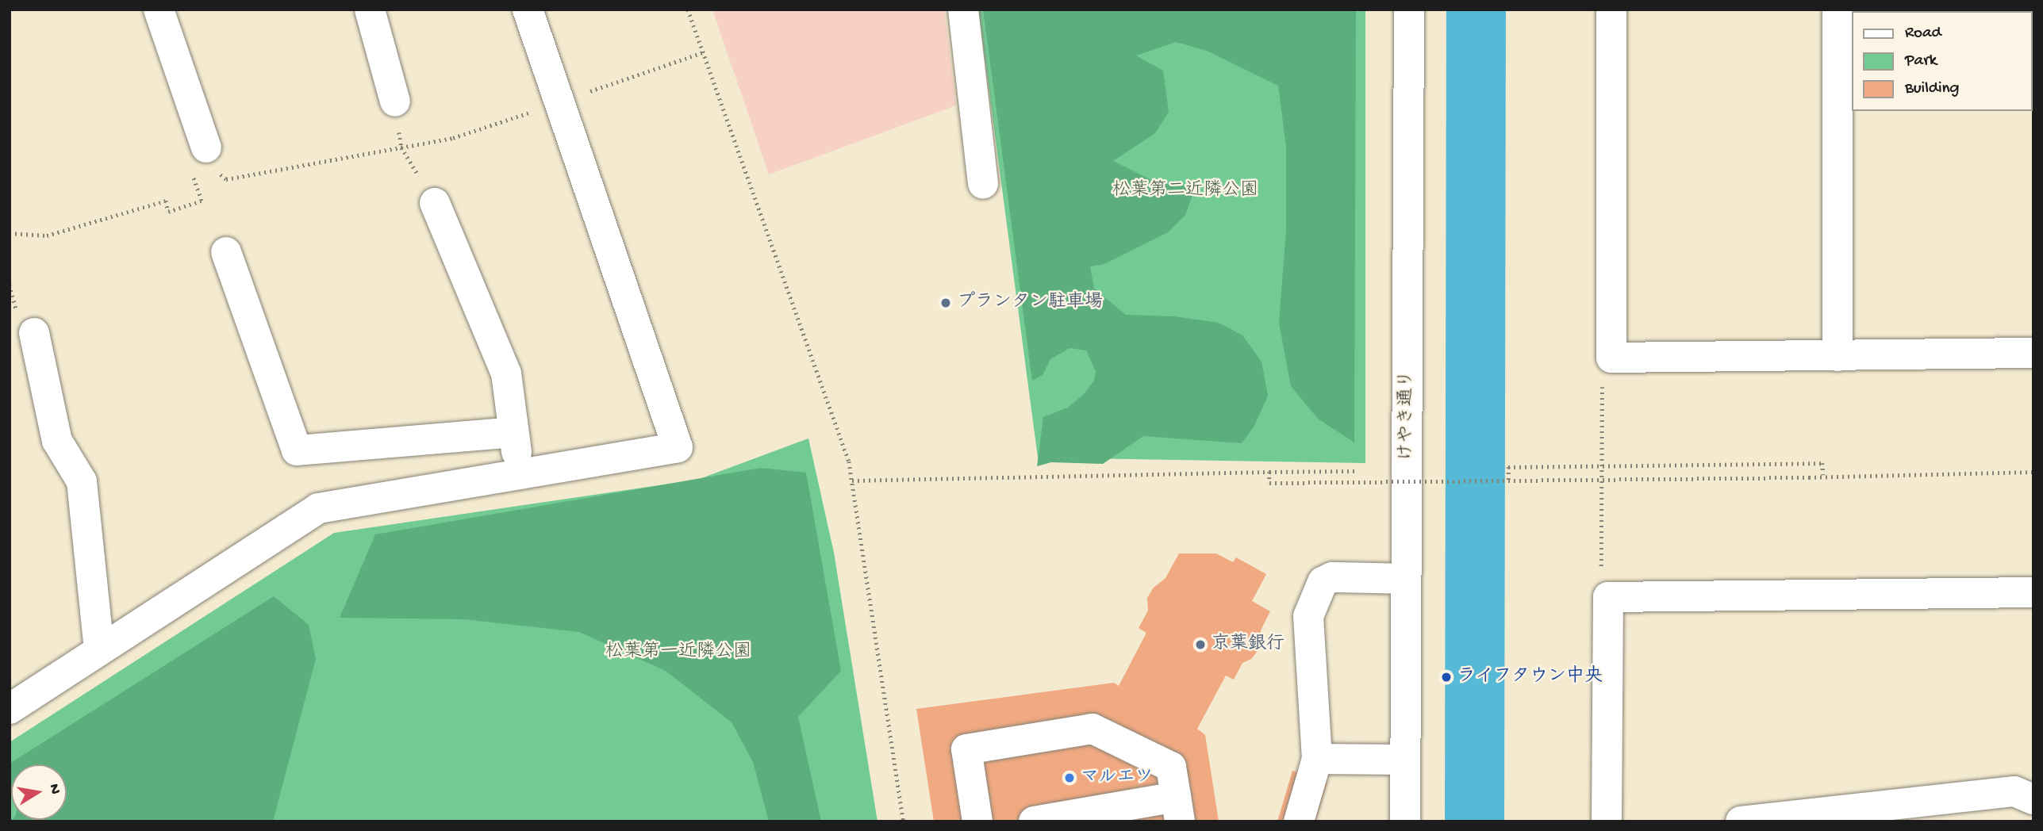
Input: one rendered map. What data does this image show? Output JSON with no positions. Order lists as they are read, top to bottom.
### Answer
{
  "streets": {
    "street": ["けやき通り"]
  },
  "parks": ["松葉第二近隣公園", "松葉第一近隣公園"],
  "places": [
    "プランタン駐車場",
    "京葉銀行",
    "ライフタウン中央",
    "マルエツ"
  ],
  "legend": ["Road", "Park", "Building"],
  "north": "right"
}
